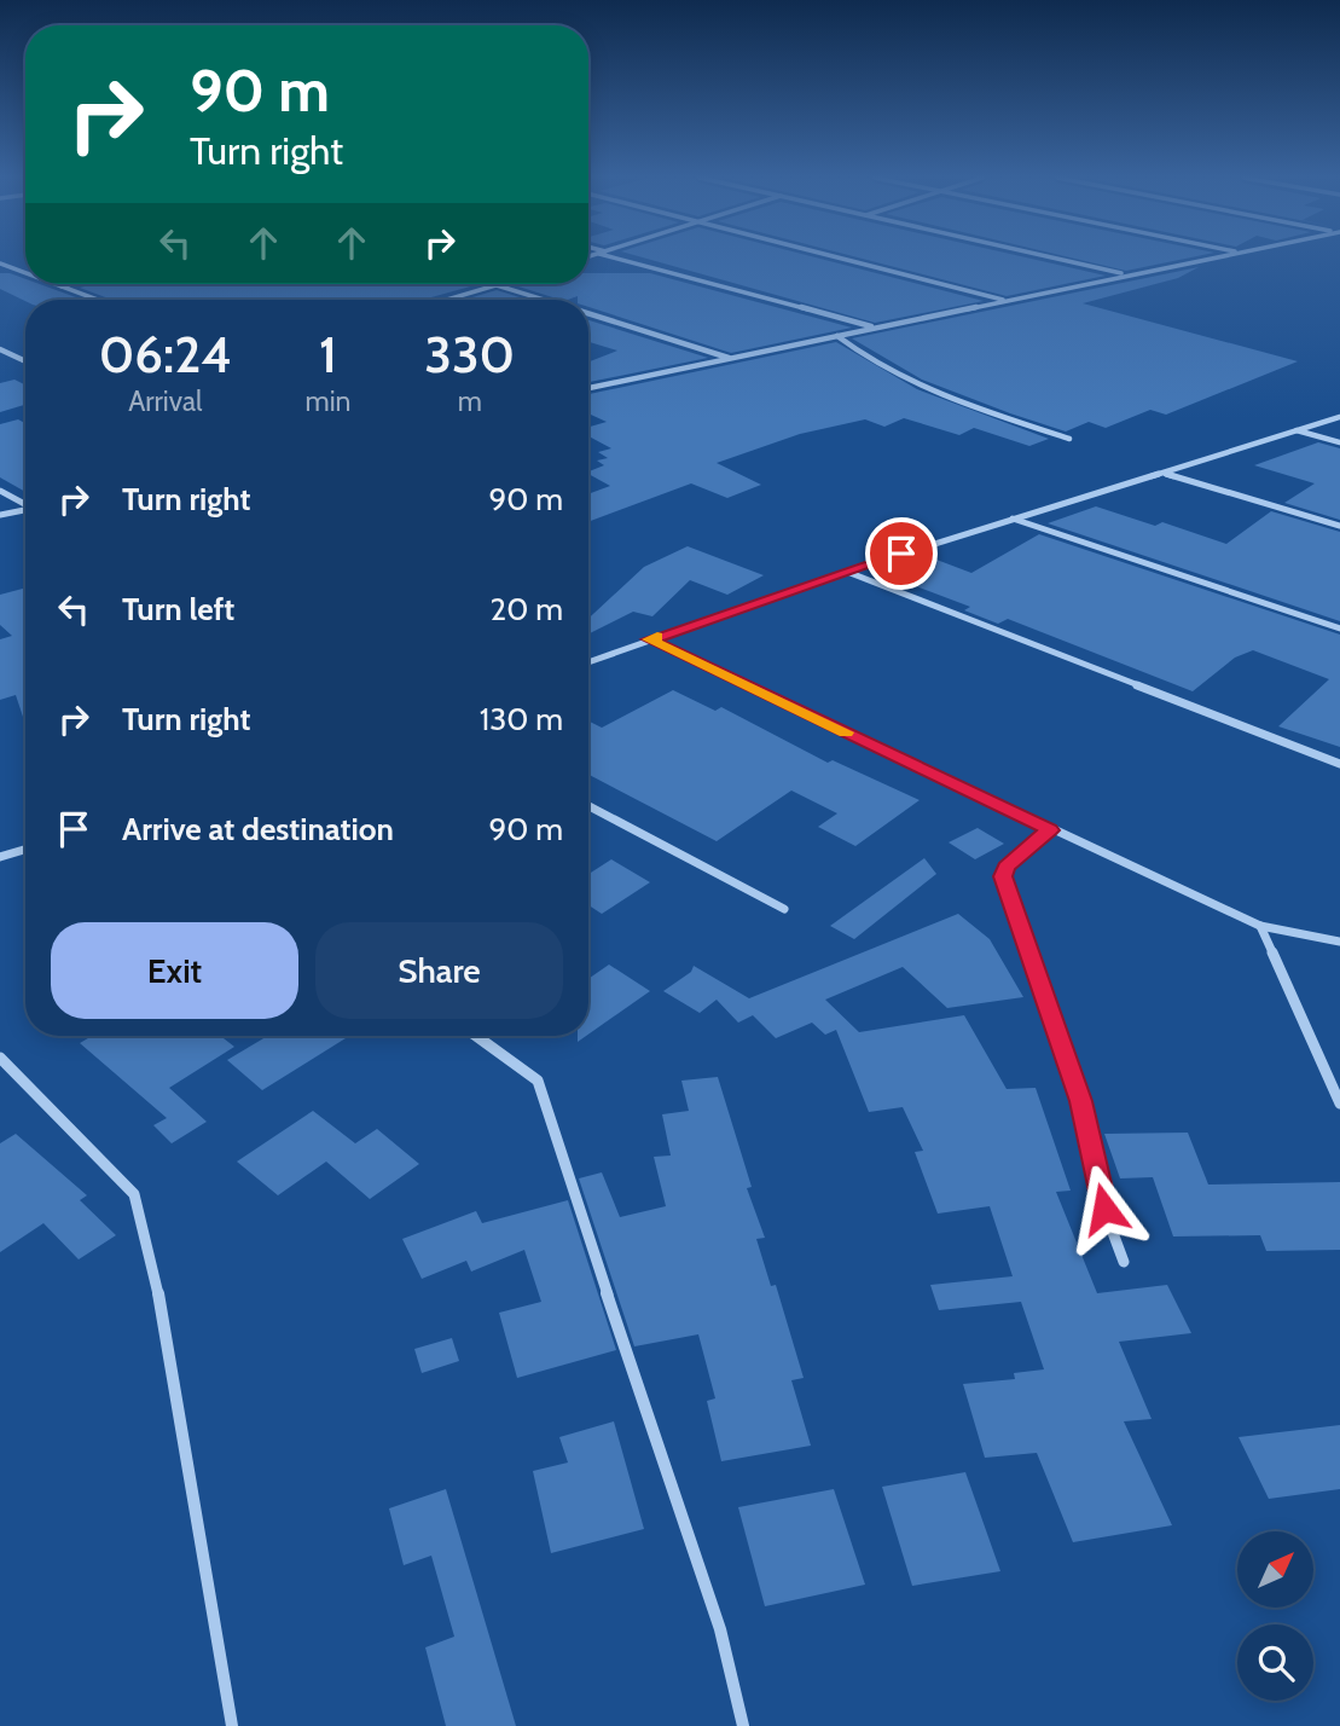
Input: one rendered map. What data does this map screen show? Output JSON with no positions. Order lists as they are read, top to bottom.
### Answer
{
  "north": "top right",
  "page": {
    "turn": ["90 m", "Turn right"],
    "eta": [
      "06:24",
      "Arrival",
      "1",
      "min",
      "330",
      "m"
    ],
    "list": [
      {
        "name": "Turn right",
        "value": "90 m"
      },
      {
        "name": "Turn left",
        "value": "20 m"
      },
      {
        "name": "Turn right",
        "value": "130 m"
      },
      {
        "name": "Arrive at destination",
        "value": "90 m"
      }
    ],
    "buttons": ["Exit", "Share"]
  }
}
